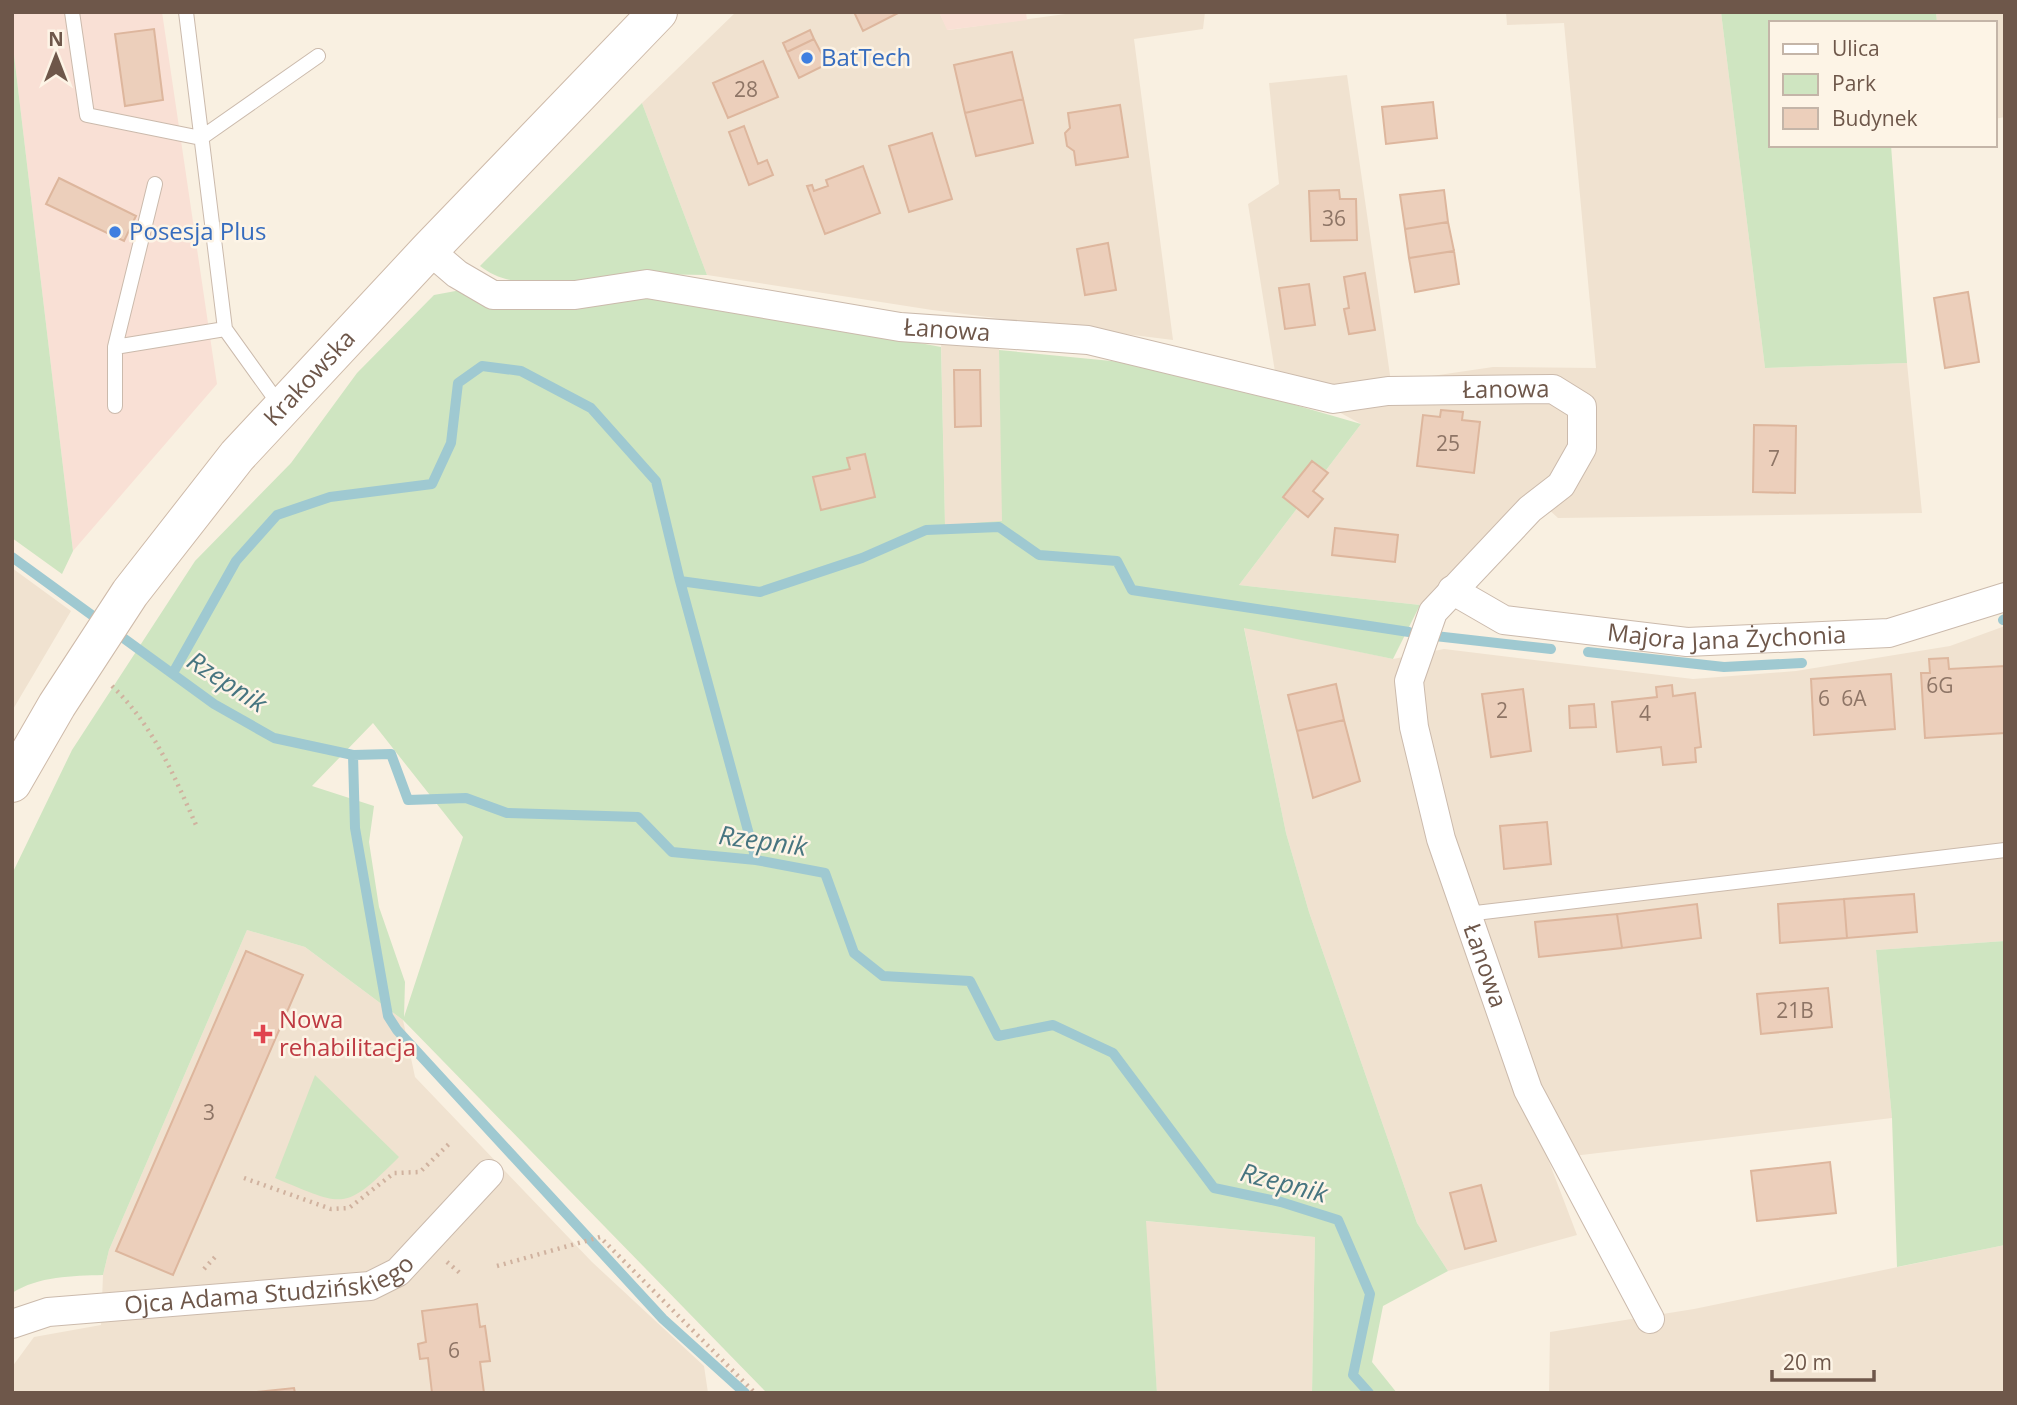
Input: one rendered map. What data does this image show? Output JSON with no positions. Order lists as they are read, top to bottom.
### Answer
{
  "streets": {
    "main road": ["Krakowska"],
    "street": ["Łanowa", "Majora Jana Żychonia", "Ojca Adama Studzińskiego"]
  },
  "crossings": [
    ["Łanowa", "Krakowska"],
    ["Łanowa", "Majora Jana Żychonia"]
  ],
  "water": ["Rzepnik"],
  "places": {
    "other": ["BatTech", "Posesja Plus"],
    "health": ["Nowa rehabilitacja"]
  },
  "house_numbers": [
    "28",
    "36",
    "25",
    "7",
    "6G",
    "6",
    "6A",
    "2",
    "4",
    "21B",
    "3",
    "6"
  ],
  "legend": ["Ulica", "Park", "Budynek"],
  "scale_bar": "20 m",
  "north": "top"
}
